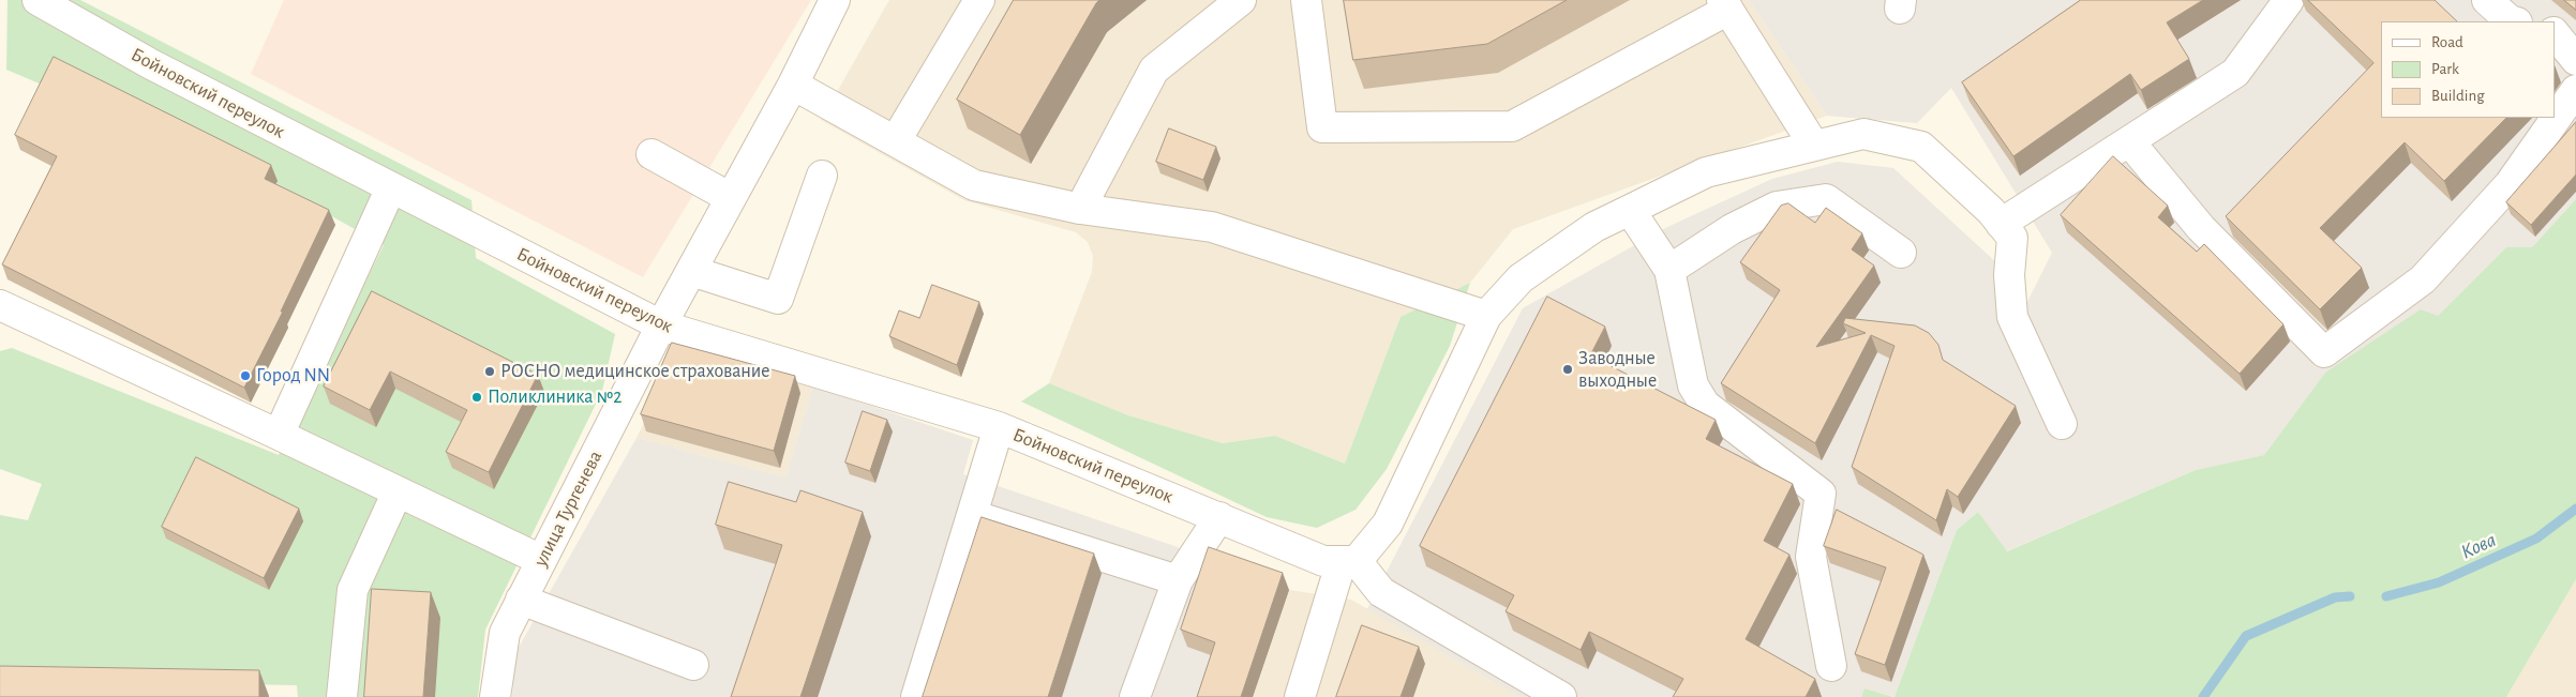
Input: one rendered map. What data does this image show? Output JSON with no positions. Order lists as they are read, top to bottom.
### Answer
{
  "streets": {
    "street": ["Бойновский переулок", "улица Тургенева"]
  },
  "crossings": [
    ["Бойновский переулок", "улица Тургенева"]
  ],
  "water": ["Кова"],
  "places": [
    "Заводные выходные",
    "РОСНО медицинское страхование",
    "Город NN",
    "Поликлиника №2"
  ],
  "legend": ["Road", "Park", "Building"]
}
